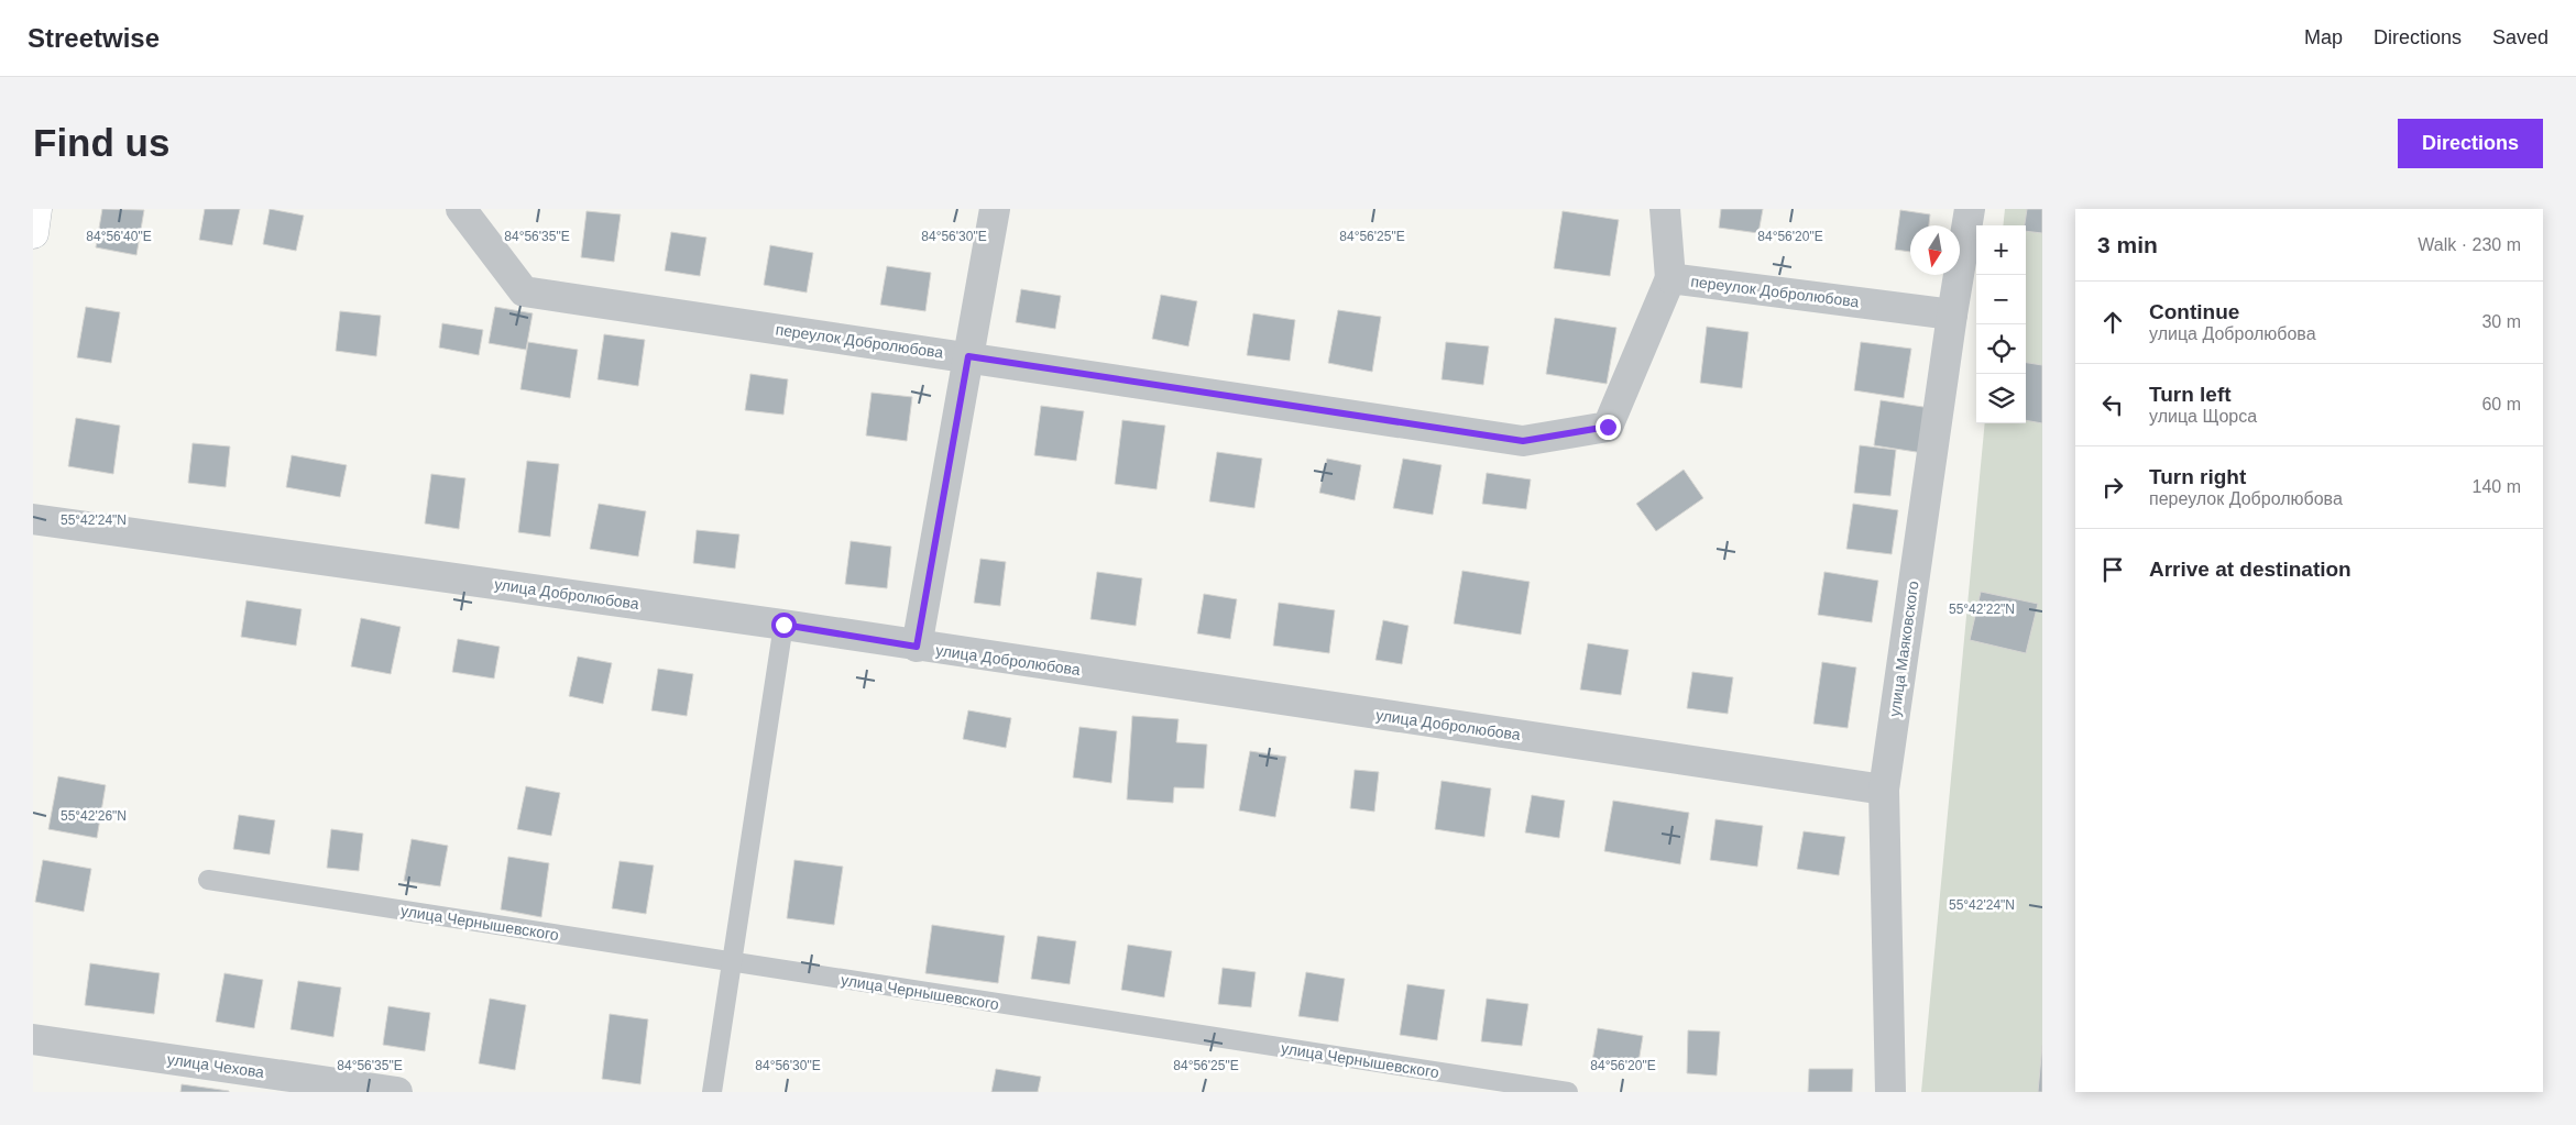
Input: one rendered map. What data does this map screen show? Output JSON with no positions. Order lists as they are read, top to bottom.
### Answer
{
  "streets": {
    "street": [
      "переулок Добролюбова",
      "улица Добролюбова",
      "улица Маяковского",
      "улица Чехова"
    ],
    "lane": ["улица Чернышевского"]
  },
  "crossings": [
    ["переулок Добролюбова", "улица Маяковского"],
    ["улица Добролюбова", "улица Маяковского"]
  ],
  "north": "bottom",
  "page": {
    "header": "Streetwise",
    "nav": ["Map", "Directions", "Saved"],
    "buttons": "Directions",
    "title": "Find us",
    "heading": ["3 min", "Walk · 230 m"],
    "map_buttons": ["+", "−"],
    "list": [
      ["Continue", "улица Добролюбова", "30 m"],
      ["Turn left", "улица Щорса", "60 m"],
      ["Turn right", "переулок Добролюбова", "140 m"],
      "Arrive at destination"
    ]
  },
  "coordinates": [
    "84°56'40\"E",
    "84°56'35\"E",
    "84°56'30\"E",
    "84°56'25\"E",
    "84°56'20\"E",
    "55°42'24\"N",
    "55°42'22\"N",
    "55°42'26\"N"
  ]
}
